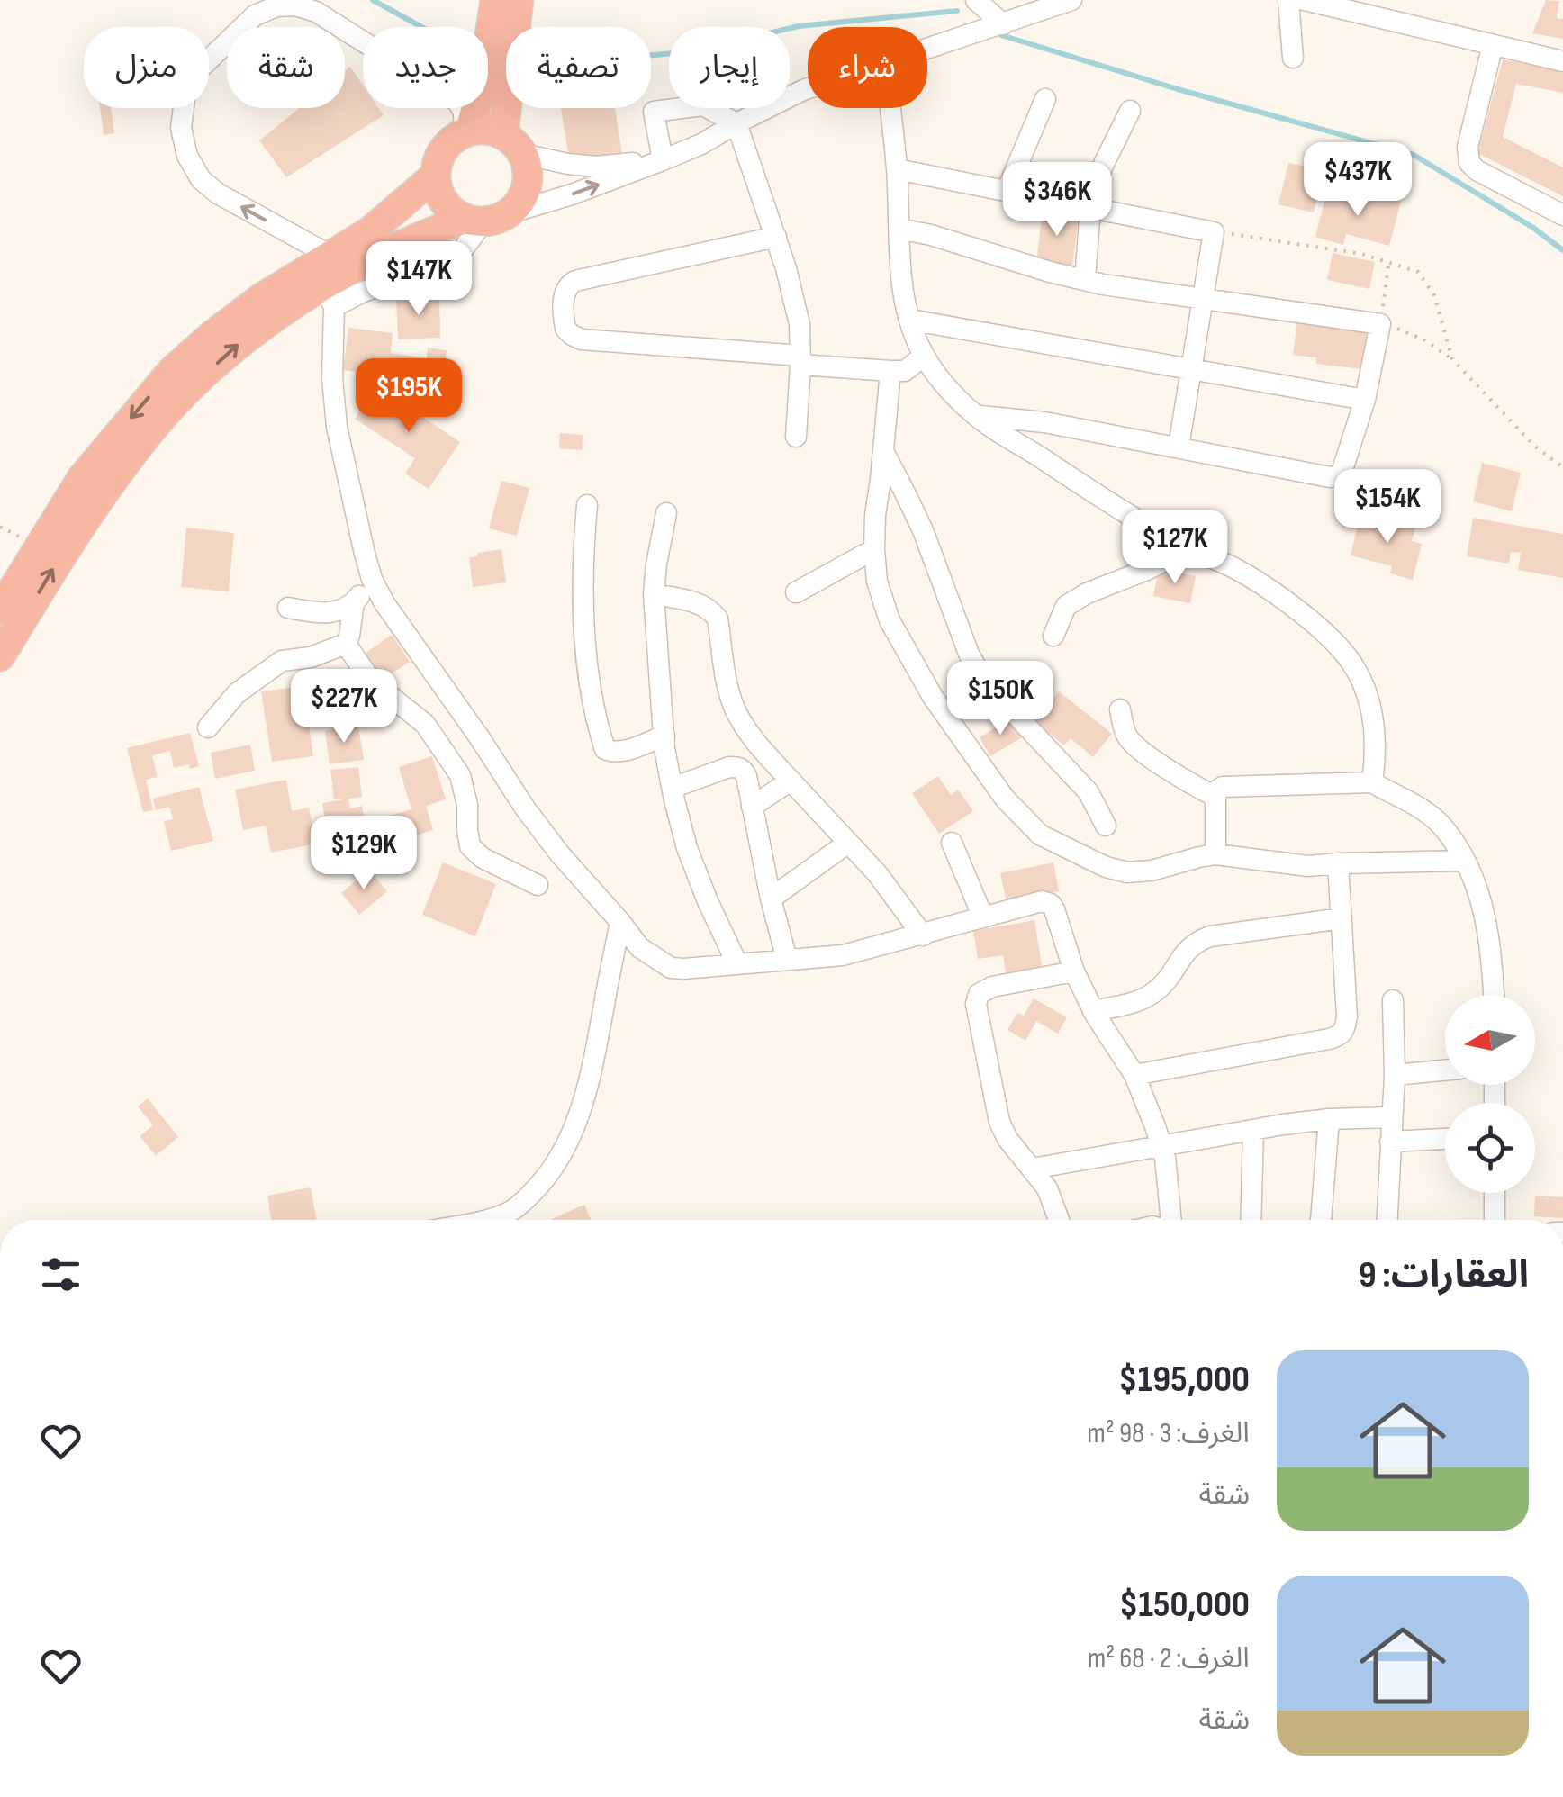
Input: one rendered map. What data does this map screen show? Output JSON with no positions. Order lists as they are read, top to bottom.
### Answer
{
  "north": "left",
  "page": {
    "chip": [
      "شراء",
      "إيجار",
      "تصفية",
      "جديد",
      "شقة",
      "منزل"
    ],
    "price": [
      "$437K",
      "$346K",
      "$147K",
      "$195K",
      "$154K",
      "$127K",
      "$150K",
      "$227K",
      "$129K"
    ],
    "heading": "العقارات: 9",
    "list": [
      {
        "name": "$195,000",
        "note": "الغرف: 3 · 98 m² · شقة"
      },
      {
        "name": "$150,000",
        "note": "الغرف: 2 · 68 m² · شقة"
      }
    ]
  }
}
